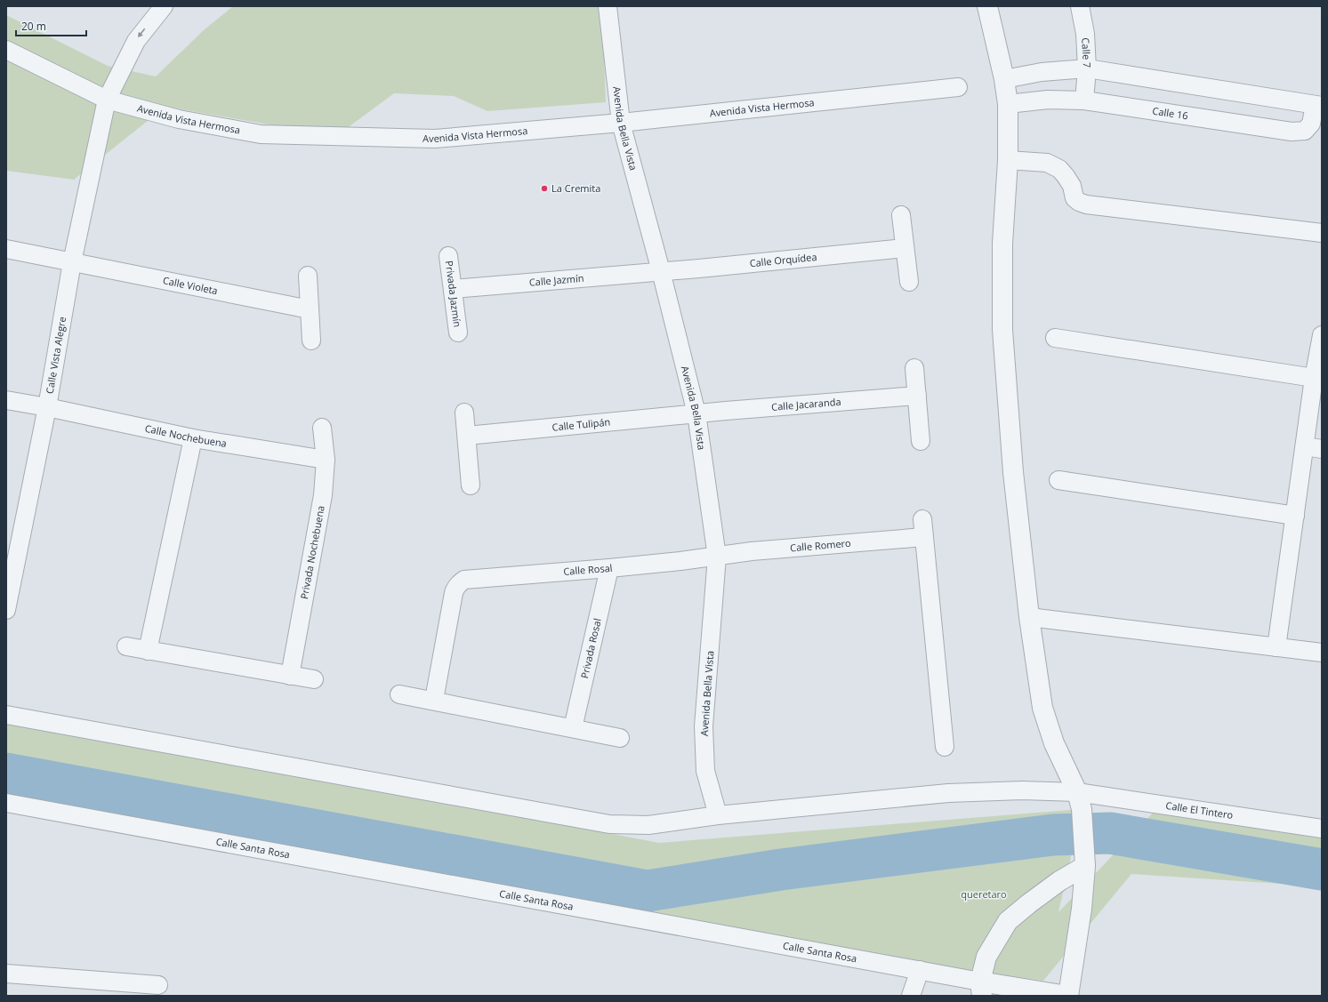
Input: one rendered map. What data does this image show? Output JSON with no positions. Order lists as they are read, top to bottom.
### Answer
{
  "streets": {
    "street": [
      "Calle 7",
      "Avenida Vista Hermosa",
      "Calle 16",
      "Avenida Bella Vista",
      "Calle Orquídea",
      "Calle Jazmín",
      "Calle Violeta",
      "Privada Jazmín",
      "Calle Vista Alegre",
      "Calle Jacaranda",
      "Calle Tulipán",
      "Calle Nochebuena",
      "Calle Romero",
      "Privada Nochebuena",
      "Calle Rosal",
      "Privada Rosal",
      "Calle El Tintero",
      "Calle Santa Rosa"
    ]
  },
  "crossings": [
    ["Calle 7", "Calle 16"],
    ["Avenida Vista Hermosa", "Avenida Bella Vista"],
    ["Avenida Vista Hermosa", "Calle Vista Alegre"],
    ["Avenida Bella Vista", "Calle Orquídea"],
    ["Avenida Bella Vista", "Calle Jazmín"],
    ["Avenida Bella Vista", "Calle Jacaranda"],
    ["Avenida Bella Vista", "Calle Tulipán"],
    ["Avenida Bella Vista", "Calle Romero"],
    ["Avenida Bella Vista", "Calle Rosal"],
    ["Avenida Bella Vista", "Calle El Tintero"],
    ["Calle Orquídea", "Calle Jazmín"],
    ["Calle Jazmín", "Privada Jazmín"],
    ["Calle Violeta", "Calle Vista Alegre"],
    ["Calle Vista Alegre", "Calle Nochebuena"],
    ["Calle Jacaranda", "Calle Tulipán"],
    ["Calle Nochebuena", "Privada Nochebuena"],
    ["Calle Romero", "Calle Rosal"],
    ["Calle Rosal", "Privada Rosal"]
  ],
  "parks": ["queretaro"],
  "places": ["La Cremita"],
  "scale_bar": "20 m"
}
